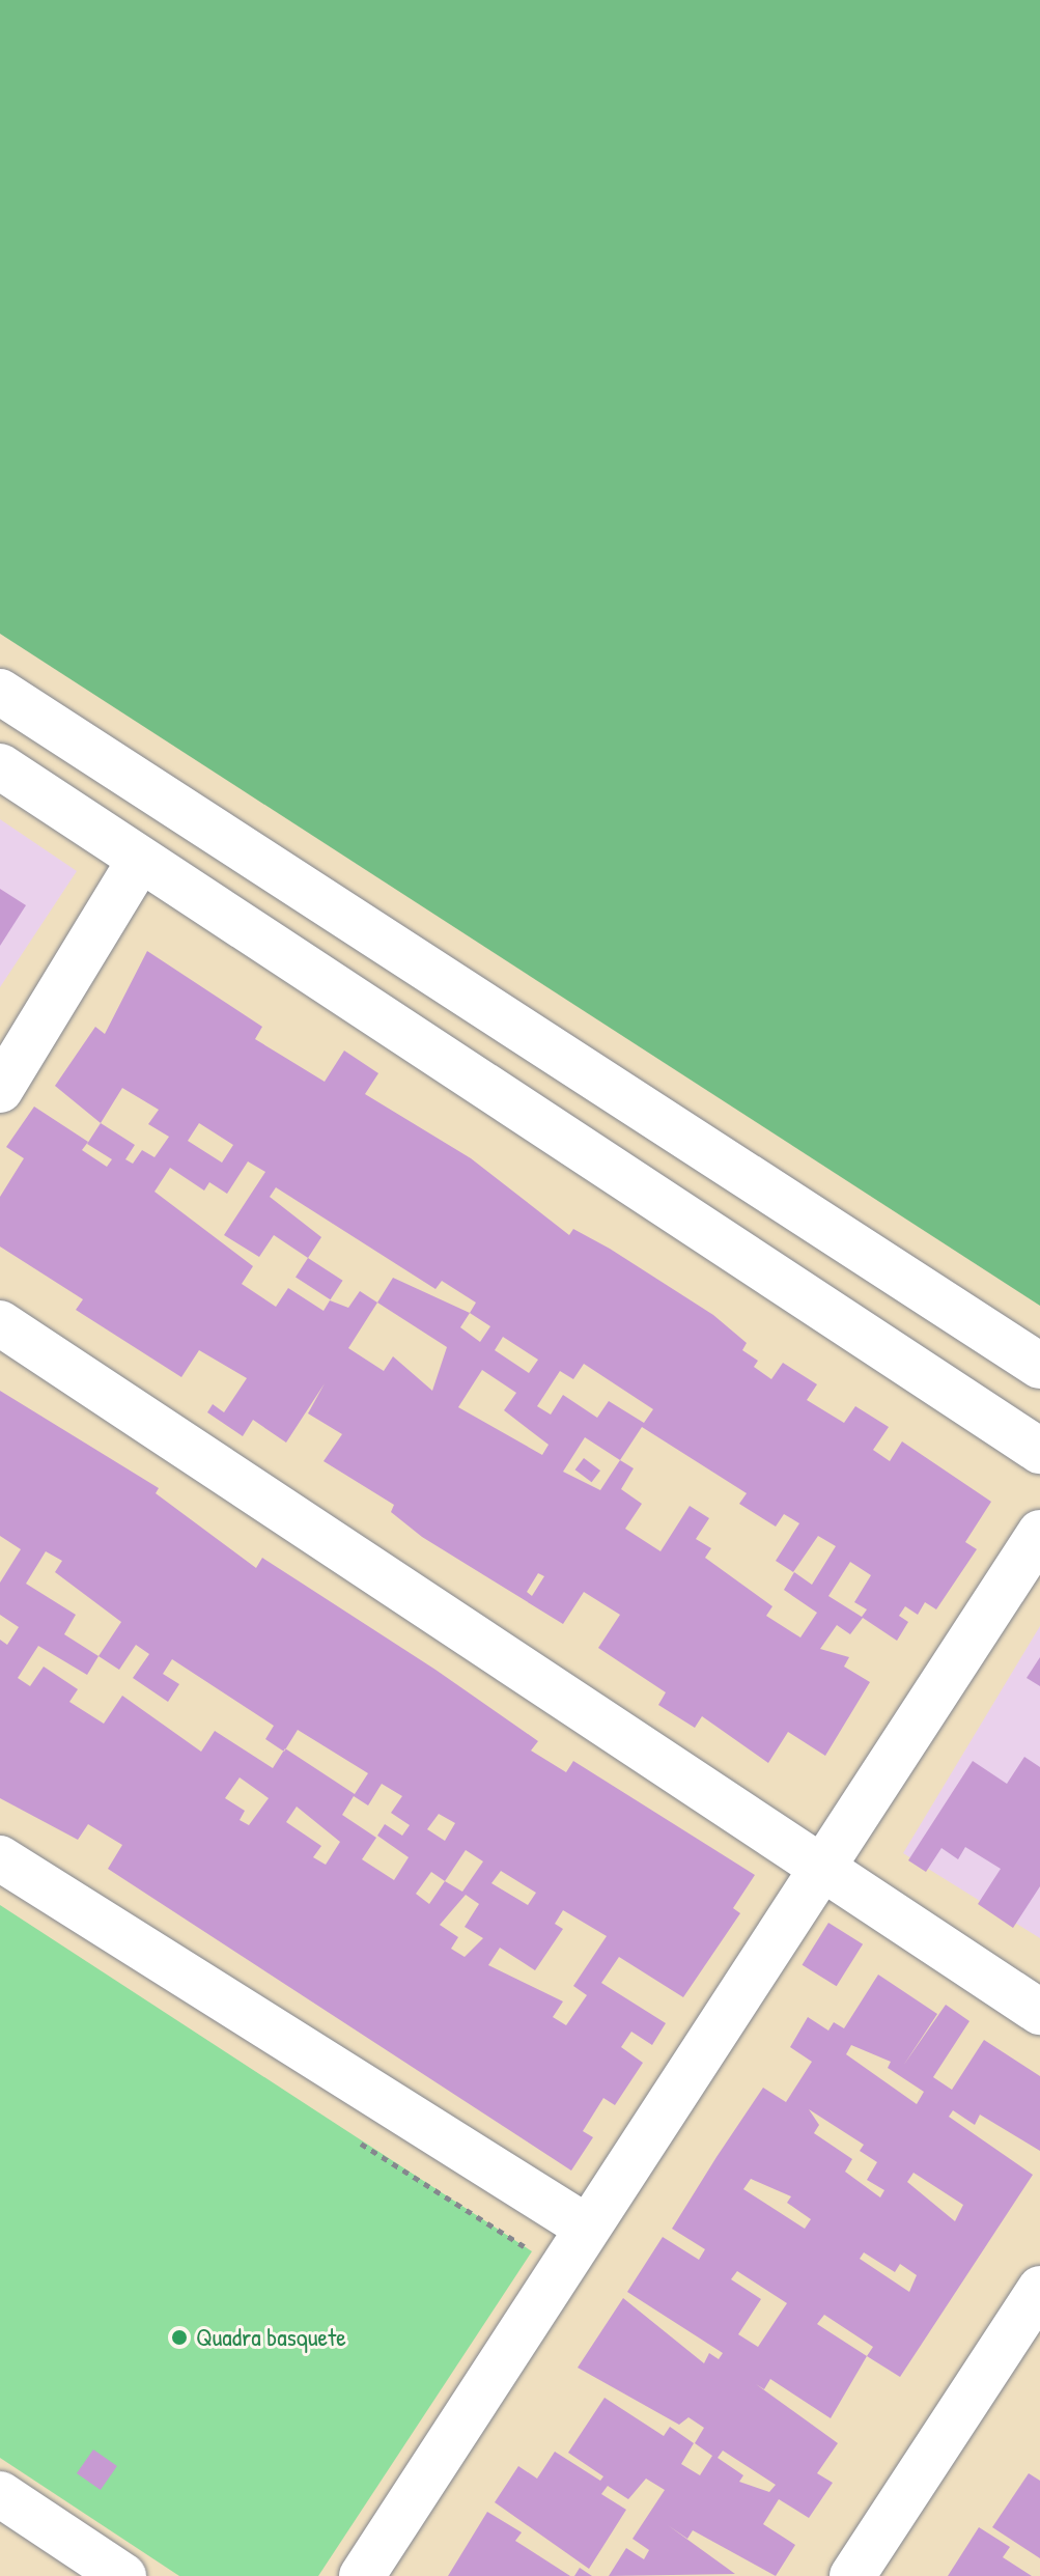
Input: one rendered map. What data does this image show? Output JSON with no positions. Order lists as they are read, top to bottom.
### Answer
{
  "places": ["Quadra basquete"]
}
